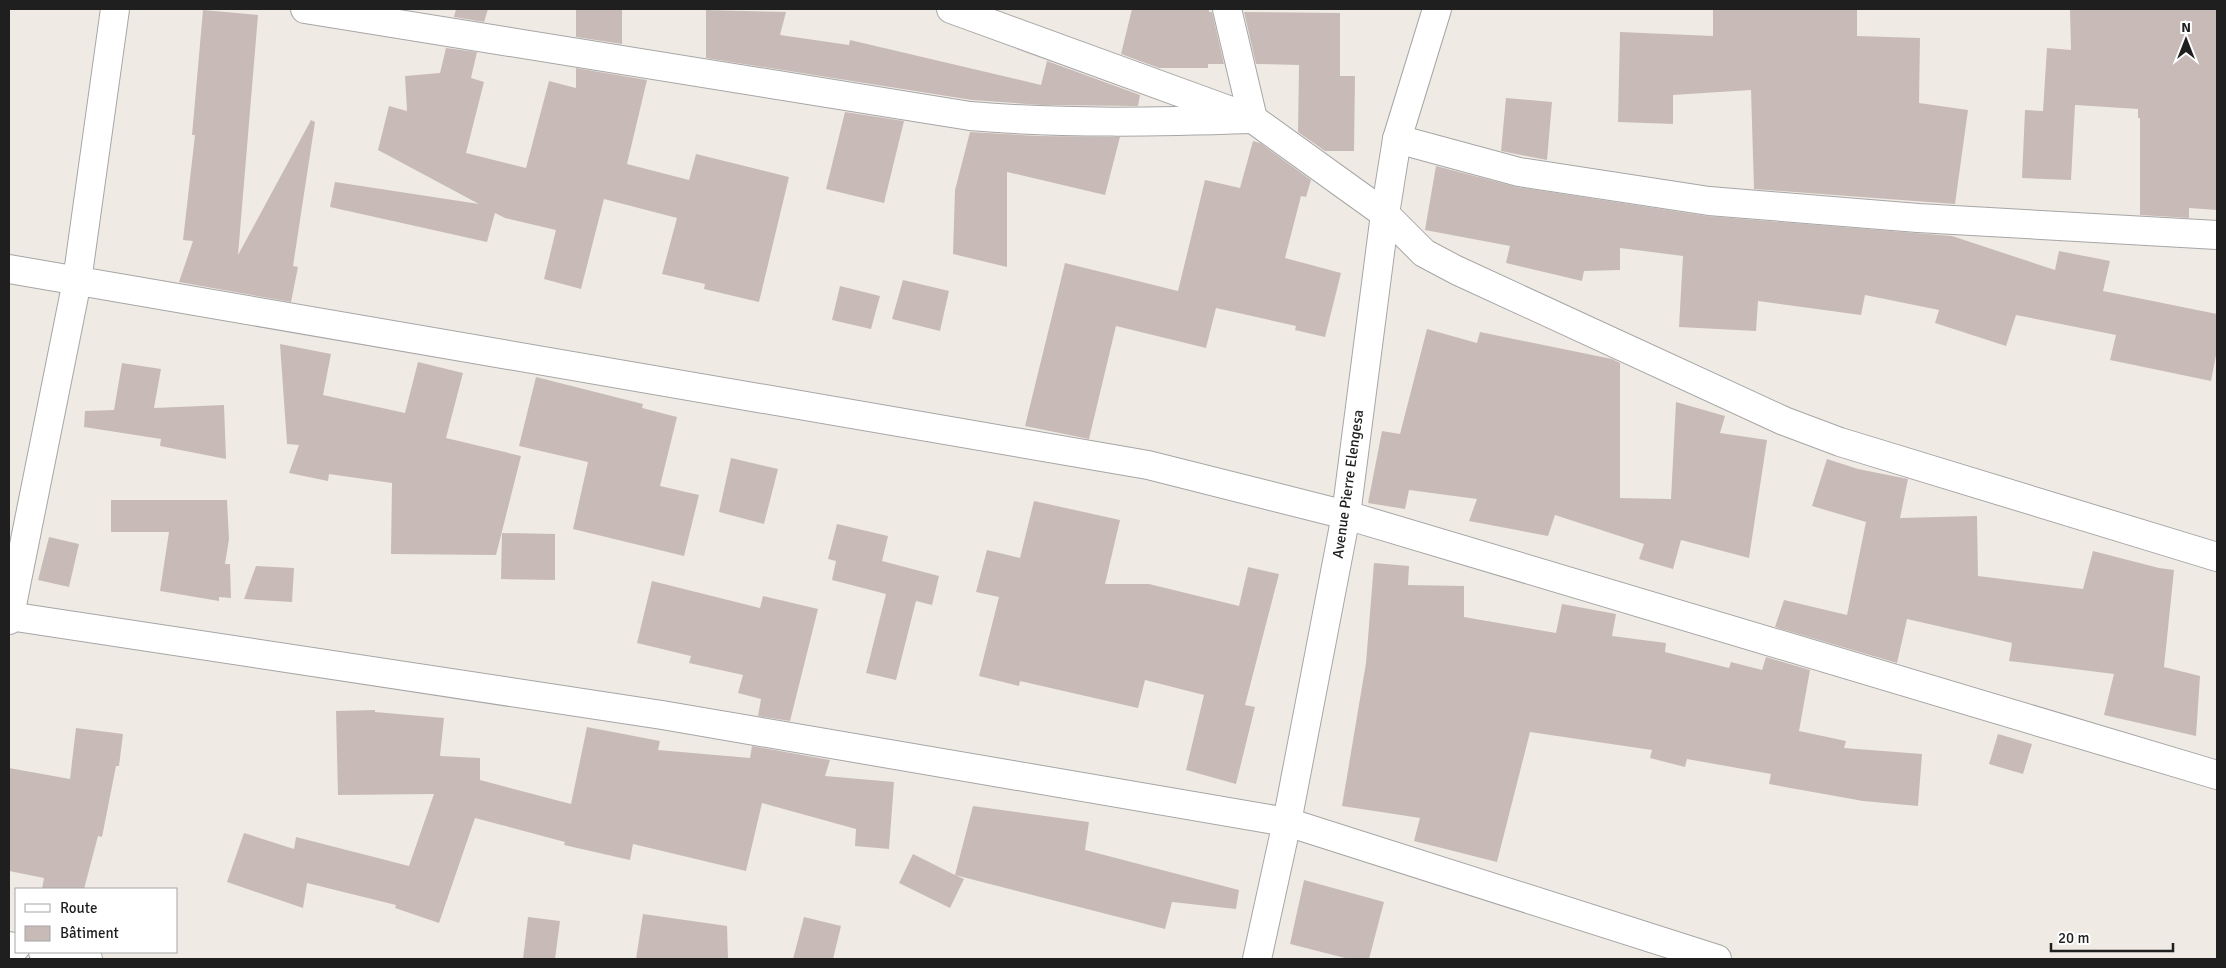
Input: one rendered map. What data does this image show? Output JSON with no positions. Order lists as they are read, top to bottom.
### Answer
{
  "streets": {
    "street": ["Avenue Pierre Elengesa"]
  },
  "legend": ["Route", "Bâtiment"],
  "scale_bar": "20 m",
  "north": "top"
}
